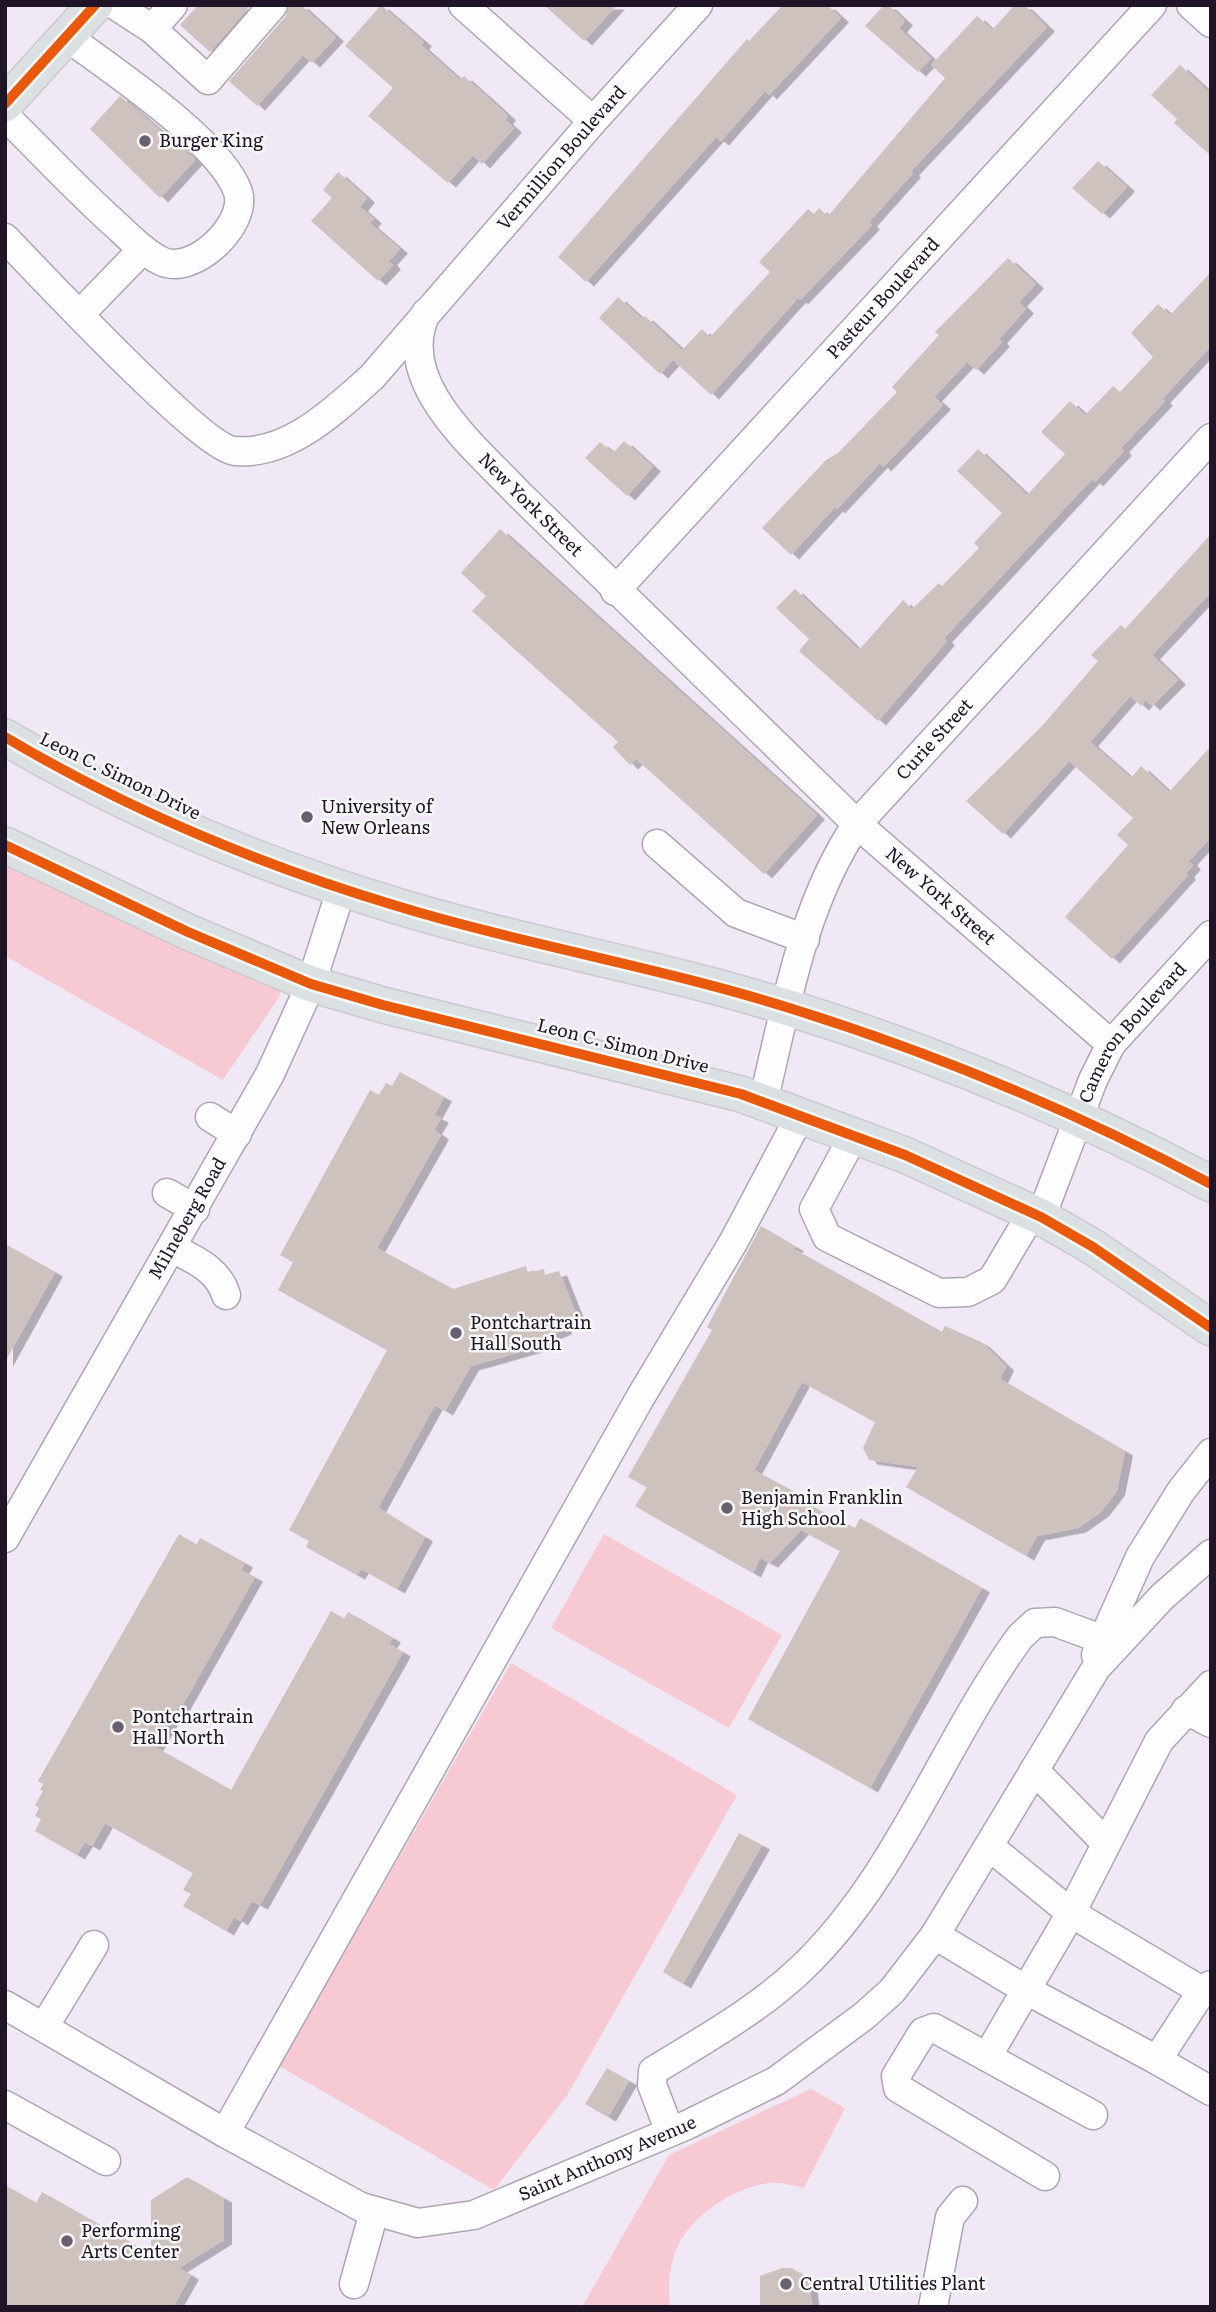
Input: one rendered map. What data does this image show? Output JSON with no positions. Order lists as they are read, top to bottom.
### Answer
{
  "streets": {
    "main road": ["Leon C. Simon Drive"],
    "street": [
      "Vermillion Boulevard",
      "Pasteur Boulevard",
      "New York Street",
      "Curie Street",
      "Cameron Boulevard",
      "Milneberg Road",
      "Saint Anthony Avenue"
    ]
  },
  "crossings": [
    ["Vermillion Boulevard", "New York Street"],
    ["Pasteur Boulevard", "New York Street"],
    ["New York Street", "Curie Street"],
    ["New York Street", "Cameron Boulevard"],
    ["Curie Street", "Leon C. Simon Drive"],
    ["Leon C. Simon Drive", "Cameron Boulevard"],
    ["Leon C. Simon Drive", "Milneberg Road"]
  ],
  "places": [
    "Burger King",
    "University of New Orleans",
    "Pontchartrain Hall South",
    "Benjamin Franklin High School",
    "Pontchartrain Hall North",
    "Performing Arts Center",
    "Central Utilities Plant"
  ]
}
